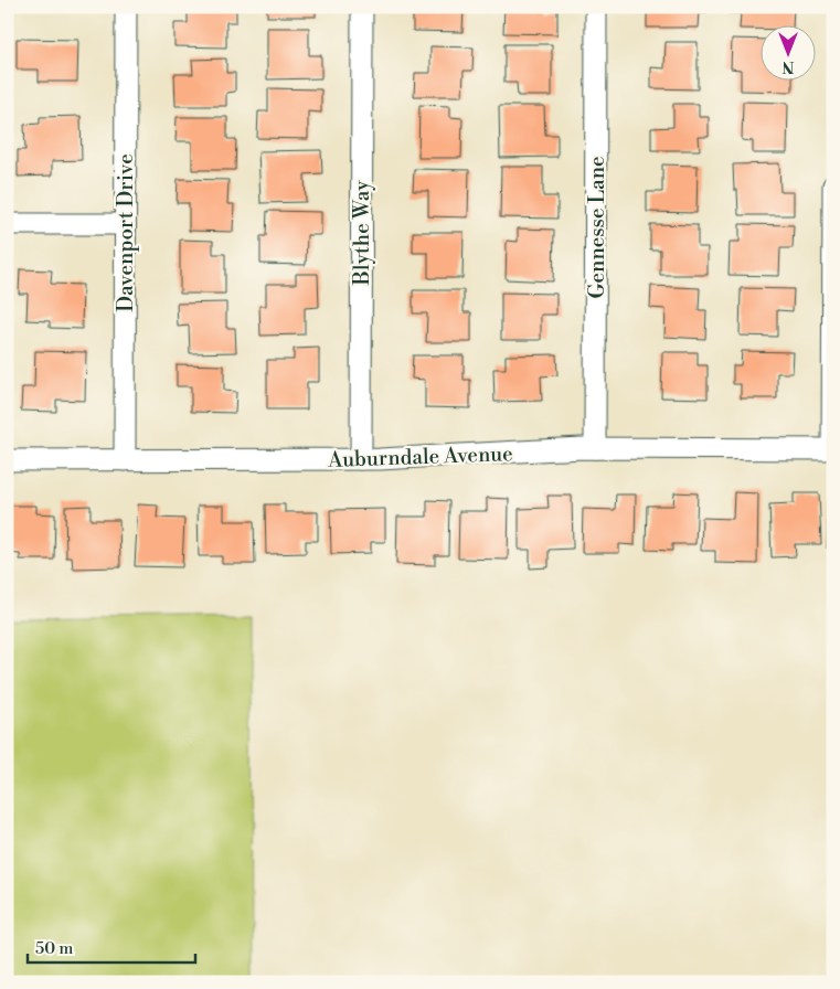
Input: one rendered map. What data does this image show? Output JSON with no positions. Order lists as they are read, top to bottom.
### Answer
{
  "streets": {
    "street": [
      "Gennesse Lane",
      "Davenport Drive",
      "Blythe Way",
      "Auburndale Avenue"
    ]
  },
  "crossings": [
    ["Gennesse Lane", "Auburndale Avenue"],
    ["Davenport Drive", "Auburndale Avenue"],
    ["Blythe Way", "Auburndale Avenue"]
  ],
  "scale_bar": "50 m",
  "north": "bottom"
}
